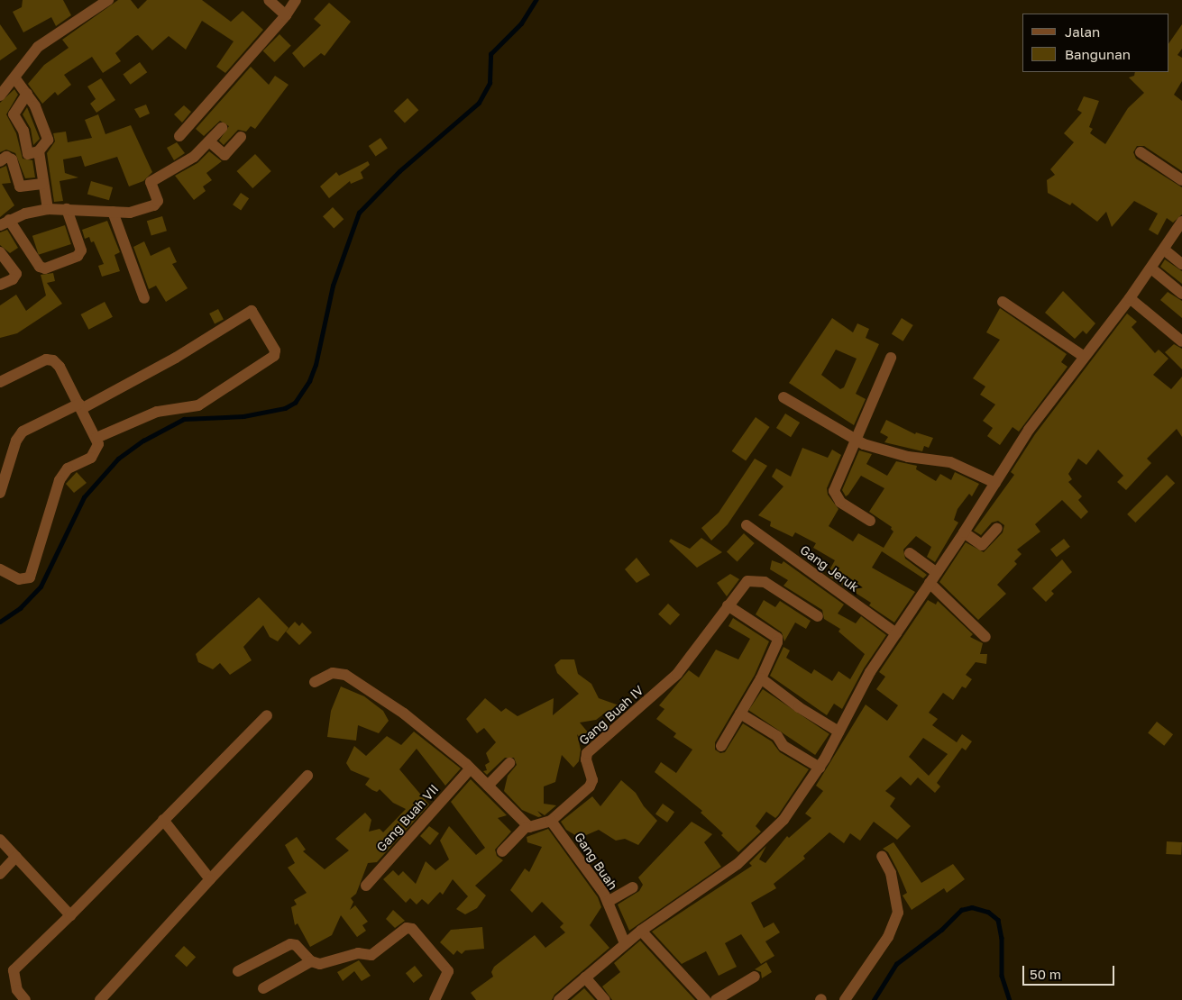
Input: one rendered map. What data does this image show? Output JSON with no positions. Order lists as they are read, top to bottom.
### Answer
{
  "streets": {
    "street": [
      "Gang Jeruk",
      "Gang Buah IV",
      "Gang Buah VII",
      "Gang Buah"
    ]
  },
  "crossings": [
    ["Gang Buah IV", "Gang Buah"]
  ],
  "legend": ["Jalan", "Bangunan"],
  "scale_bar": "50 m"
}
